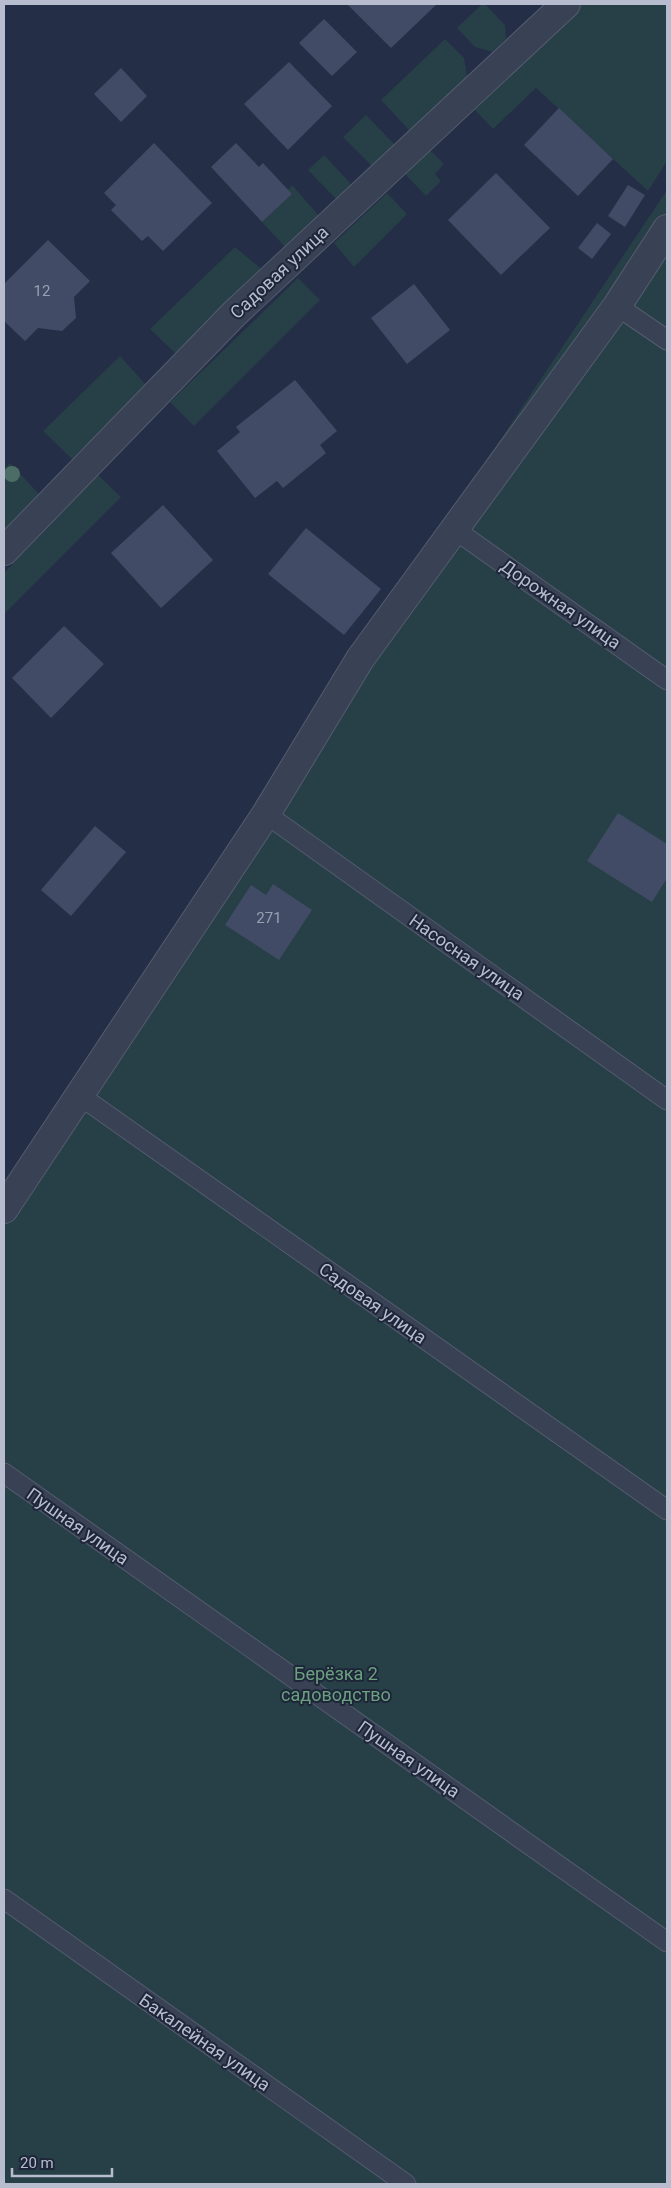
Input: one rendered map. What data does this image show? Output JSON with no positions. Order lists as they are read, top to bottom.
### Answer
{
  "streets": {
    "street": ["Садовая улица"],
    "lane": [
      "Дорожная улица",
      "Насосная улица",
      "Пушная улица",
      "Бакалейная улица"
    ]
  },
  "parks": ["Берёзка 2 садоводство"],
  "house_numbers": ["12", "271"],
  "scale_bar": "20 m"
}
